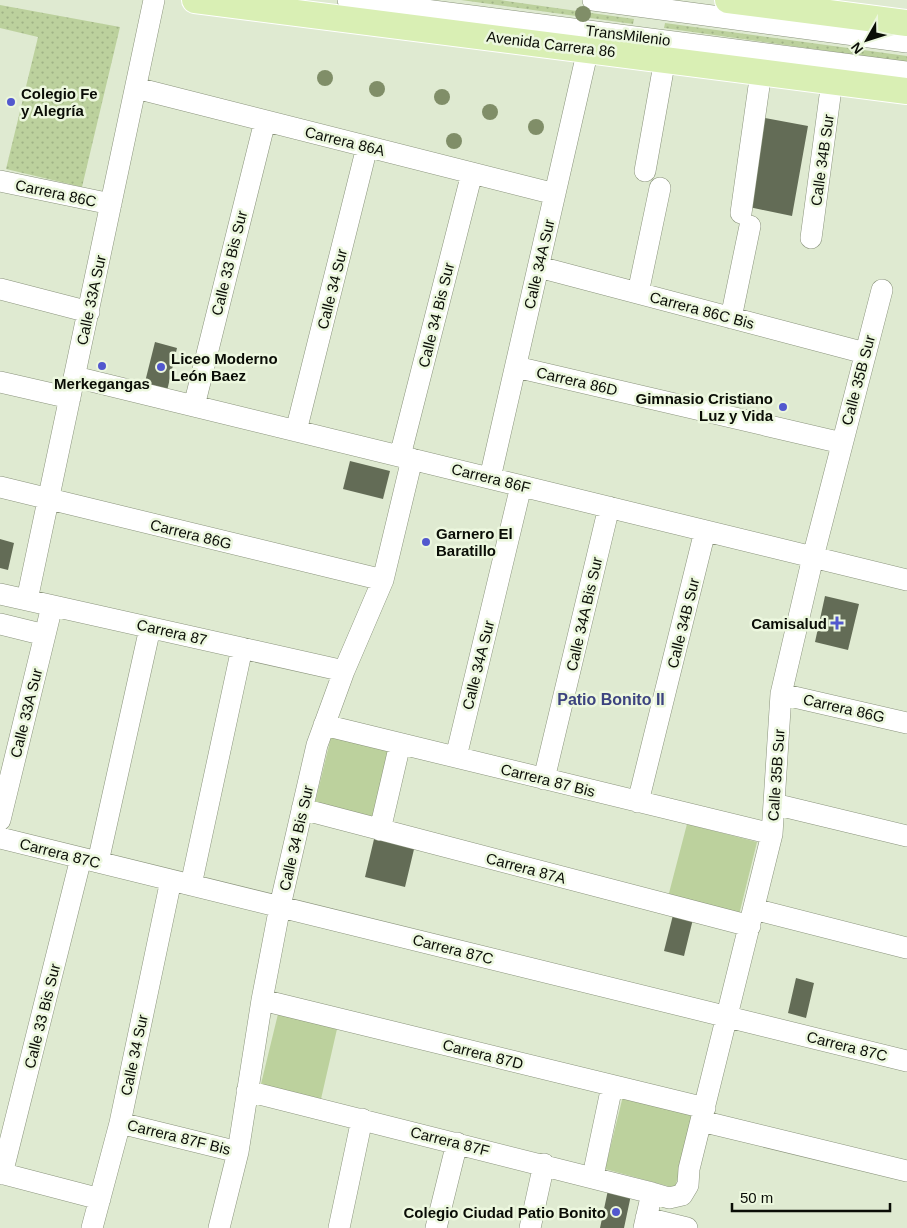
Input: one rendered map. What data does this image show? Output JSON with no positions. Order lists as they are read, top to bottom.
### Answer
{
  "streets": {
    "main road": ["Avenida Carrera 86"],
    "street": [
      "TransMilenio",
      "Carrera 86A",
      "Calle 34B Sur",
      "Carrera 86C",
      "Calle 33 Bis Sur",
      "Calle 34A Sur",
      "Calle 34 Sur",
      "Calle 33A Sur",
      "Carrera 86C Bis",
      "Calle 34 Bis Sur",
      "Calle 35B Sur",
      "Carrera 86D",
      "Carrera 86F",
      "Carrera 86G",
      "Calle 34A Bis Sur",
      "Carrera 87",
      "Carrera 87 Bis",
      "Carrera 87C",
      "Carrera 87A",
      "Carrera 87D",
      "Carrera 87F Bis",
      "Carrera 87F"
    ]
  },
  "crossings": [
    ["Avenida Carrera 86", "Calle 34B Sur"],
    ["Avenida Carrera 86", "Calle 34A Sur"],
    ["Carrera 86A", "Calle 33 Bis Sur"],
    ["Carrera 86A", "Calle 34A Sur"],
    ["Carrera 86A", "Calle 34 Sur"],
    ["Carrera 86A", "Calle 33A Sur"],
    ["Carrera 86A", "Calle 34 Bis Sur"],
    ["Calle 34B Sur", "Carrera 86F"],
    ["Calle 34B Sur", "Carrera 87 Bis"],
    ["Carrera 86C", "Calle 33A Sur"],
    ["Calle 33 Bis Sur", "Carrera 86F"],
    ["Calle 33 Bis Sur", "Carrera 87"],
    ["Calle 33 Bis Sur", "Carrera 87C"],
    ["Calle 34A Sur", "Carrera 86C Bis"],
    ["Calle 34A Sur", "Carrera 86D"],
    ["Calle 34A Sur", "Carrera 86F"],
    ["Calle 34A Sur", "Carrera 87 Bis"],
    ["Calle 34 Sur", "Carrera 86F"],
    ["Calle 34 Sur", "Carrera 87"],
    ["Calle 34 Sur", "Carrera 87C"],
    ["Calle 34 Sur", "Carrera 87F Bis"],
    ["Calle 33A Sur", "Carrera 86F"],
    ["Calle 33A Sur", "Carrera 86G"],
    ["Calle 33A Sur", "Carrera 87"],
    ["Carrera 86C Bis", "Calle 35B Sur"],
    ["Calle 34 Bis Sur", "Carrera 86F"],
    ["Calle 34 Bis Sur", "Carrera 86G"],
    ["Calle 34 Bis Sur", "Carrera 87"],
    ["Calle 34 Bis Sur", "Carrera 87 Bis"],
    ["Calle 34 Bis Sur", "Carrera 87C"],
    ["Calle 34 Bis Sur", "Carrera 87A"],
    ["Calle 34 Bis Sur", "Carrera 87D"],
    ["Calle 34 Bis Sur", "Carrera 87F Bis"],
    ["Calle 34 Bis Sur", "Carrera 87F"],
    ["Calle 35B Sur", "Carrera 86D"],
    ["Calle 35B Sur", "Carrera 86F"],
    ["Calle 35B Sur", "Carrera 86G"],
    ["Calle 35B Sur", "Carrera 87 Bis"],
    ["Calle 35B Sur", "Carrera 87C"],
    ["Calle 35B Sur", "Carrera 87A"],
    ["Calle 35B Sur", "Carrera 87D"],
    ["Calle 35B Sur", "Carrera 87F"],
    ["Carrera 86F", "Calle 34A Bis Sur"],
    ["Calle 34A Bis Sur", "Carrera 87 Bis"]
  ],
  "districts": ["Patio Bonito II"],
  "places": {
    "other": [
      "Colegio Fe y Alegría",
      "Merkegangas",
      "Liceo Moderno León Baez",
      "Gimnasio Cristiano Luz y Vida",
      "Garnero El Baratillo",
      "Colegio Ciudad Patio Bonito"
    ],
    "health": ["Camisalud"]
  },
  "scale_bar": "50 m",
  "north": "bottom left"
}
